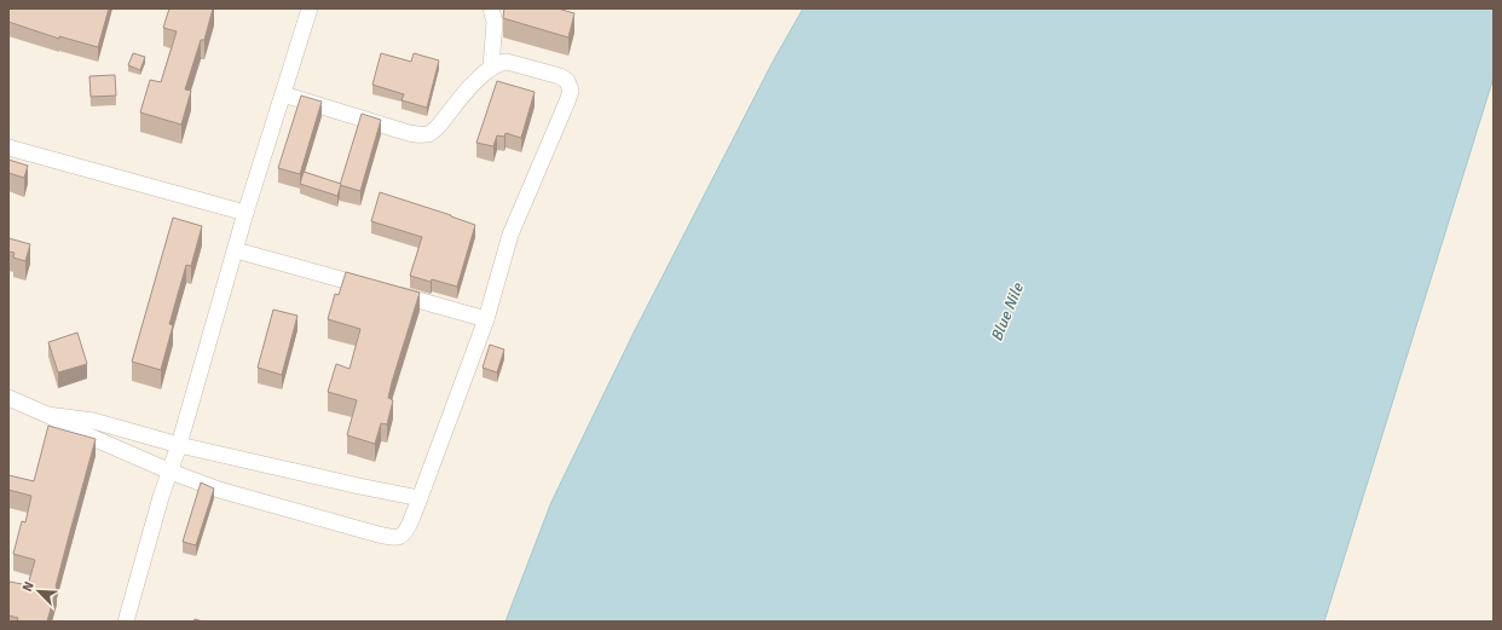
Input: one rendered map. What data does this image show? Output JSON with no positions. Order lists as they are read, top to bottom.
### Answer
{
  "water": ["Blue Nile"],
  "north": "top left"
}
